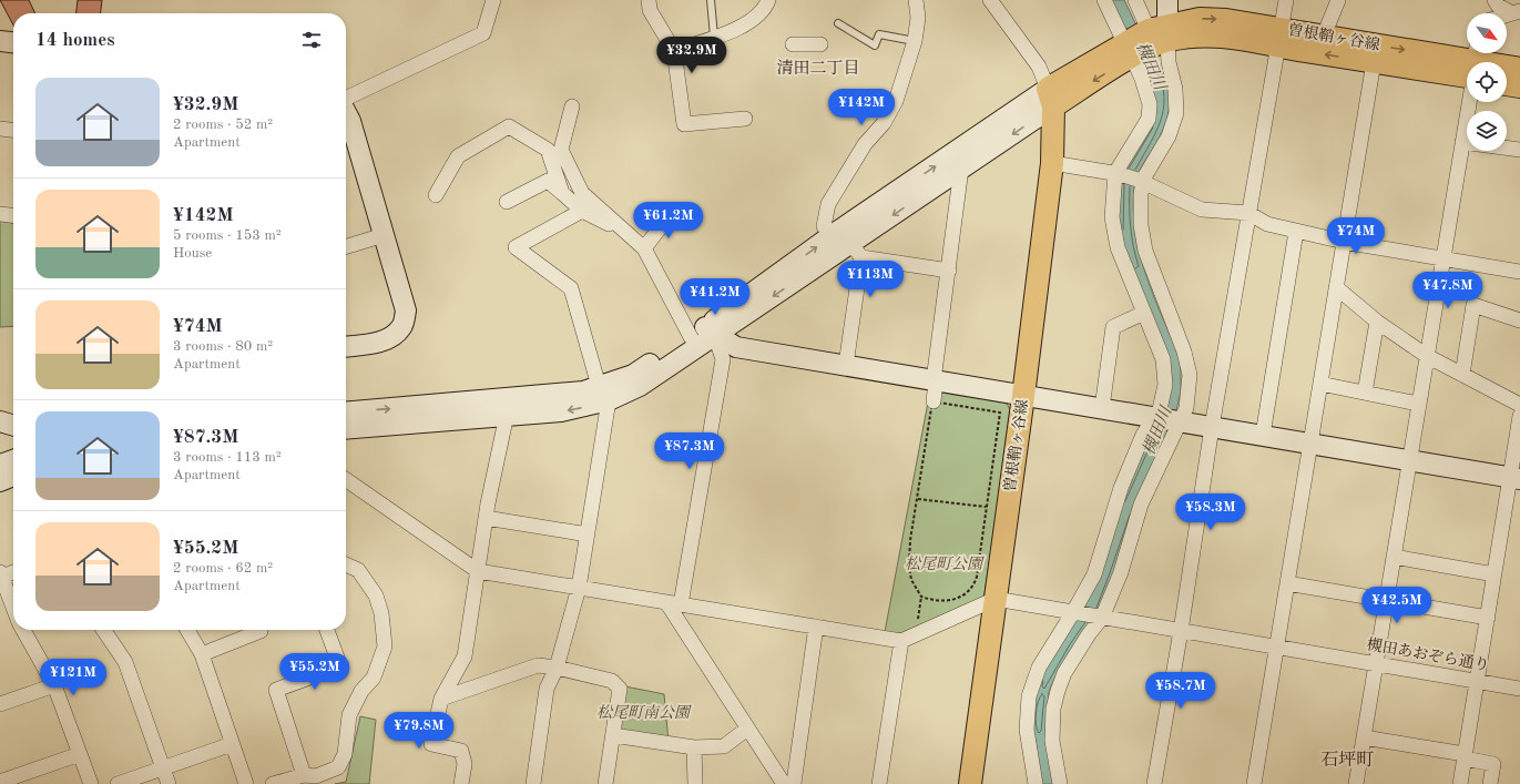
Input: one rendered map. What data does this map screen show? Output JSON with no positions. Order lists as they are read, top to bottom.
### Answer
{
  "streets": {
    "main road": ["曽根鞘ヶ谷線"],
    "street": ["槻田あおぞら通り"]
  },
  "districts": ["清田二丁目", "石坪町"],
  "water": ["槻田川"],
  "parks": ["松尾町公園", "松尾町南公園"],
  "north": "bottom right",
  "page": {
    "heading": "14 homes",
    "price": [
      "¥32.9M",
      "¥142M",
      "¥61.2M",
      "¥74M",
      "¥113M",
      "¥47.8M",
      "¥41.2M",
      "¥87.3M",
      "¥58.3M",
      "¥42.5M",
      "¥55.2M",
      "¥121M",
      "¥58.7M",
      "¥79.8M"
    ],
    "list": [
      {
        "name": "¥32.9M",
        "note": "2 rooms · 52 m² · Apartment"
      },
      {
        "name": "¥142M",
        "note": "5 rooms · 153 m² · House"
      },
      {
        "name": "¥74M",
        "note": "3 rooms · 80 m² · Apartment"
      },
      {
        "name": "¥87.3M",
        "note": "3 rooms · 113 m² · Apartment"
      },
      {
        "name": "¥55.2M",
        "note": "2 rooms · 62 m² · Apartment"
      }
    ]
  }
}
